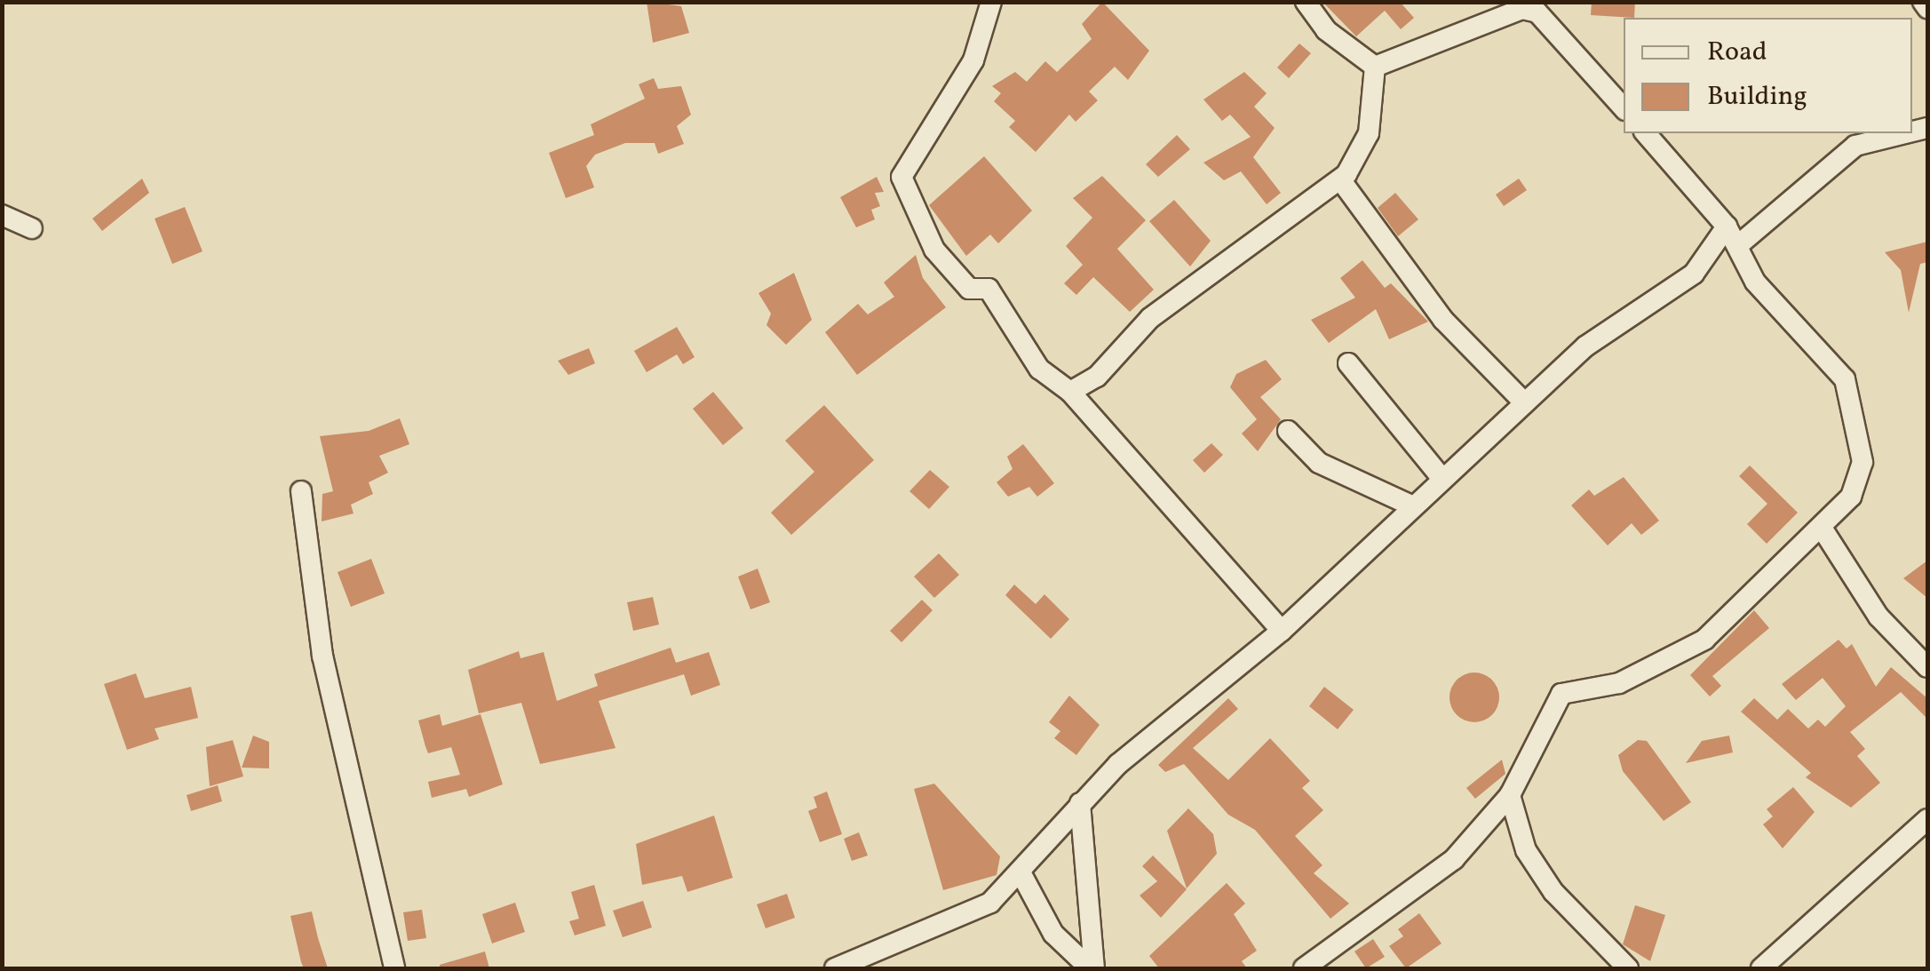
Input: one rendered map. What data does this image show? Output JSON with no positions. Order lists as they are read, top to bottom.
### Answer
{
  "legend": ["Road", "Building"]
}
